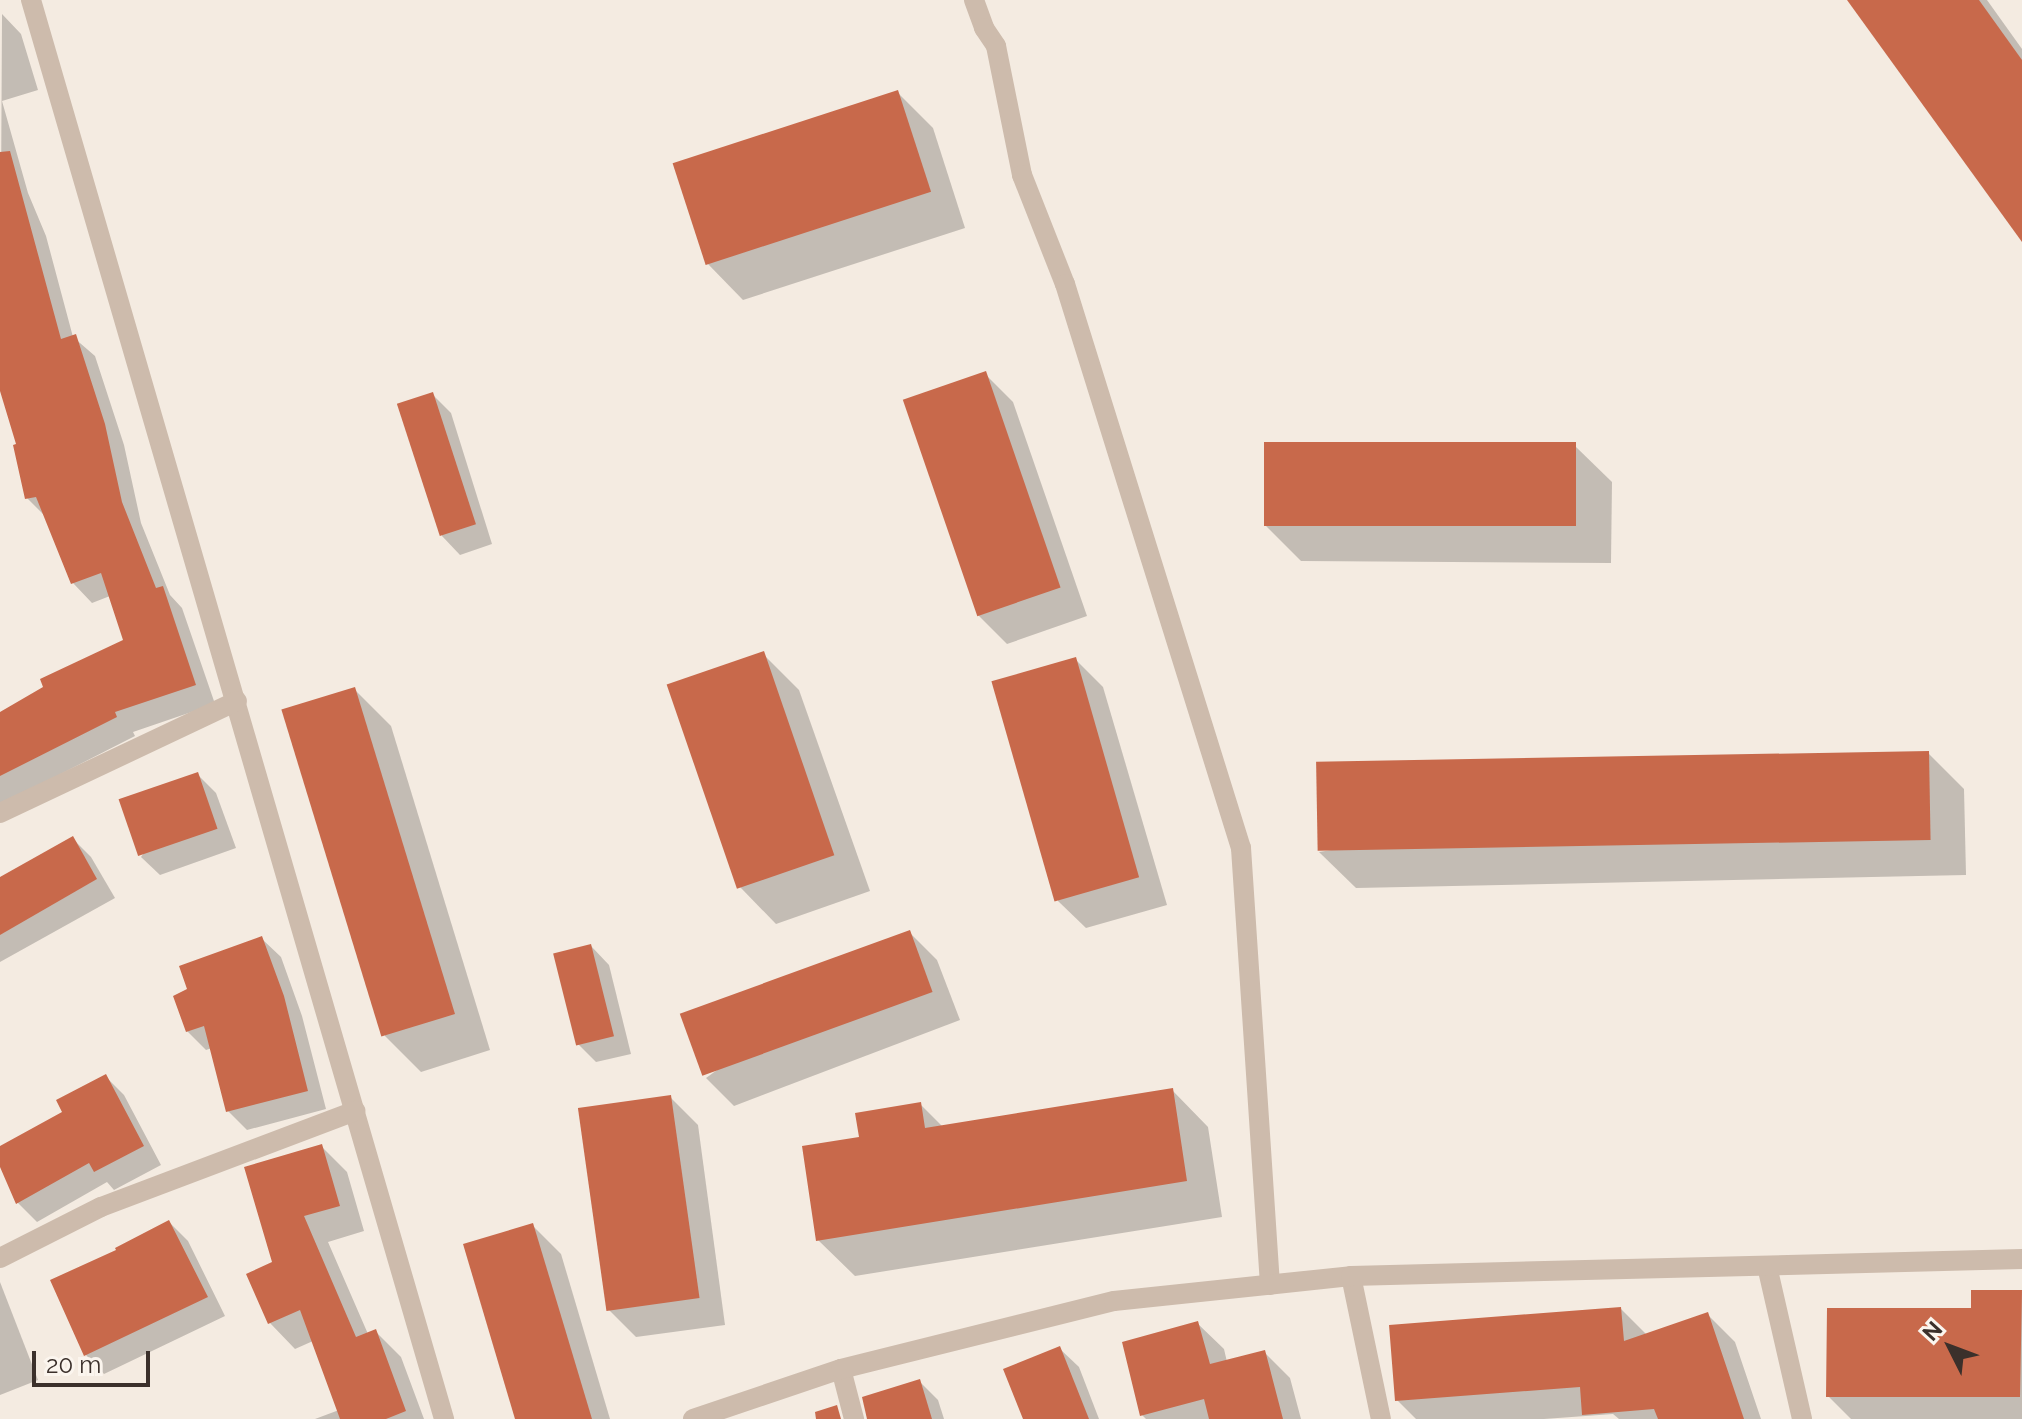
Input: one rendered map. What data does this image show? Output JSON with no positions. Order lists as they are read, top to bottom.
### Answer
{
  "scale_bar": "20 m",
  "north": "top left"
}
